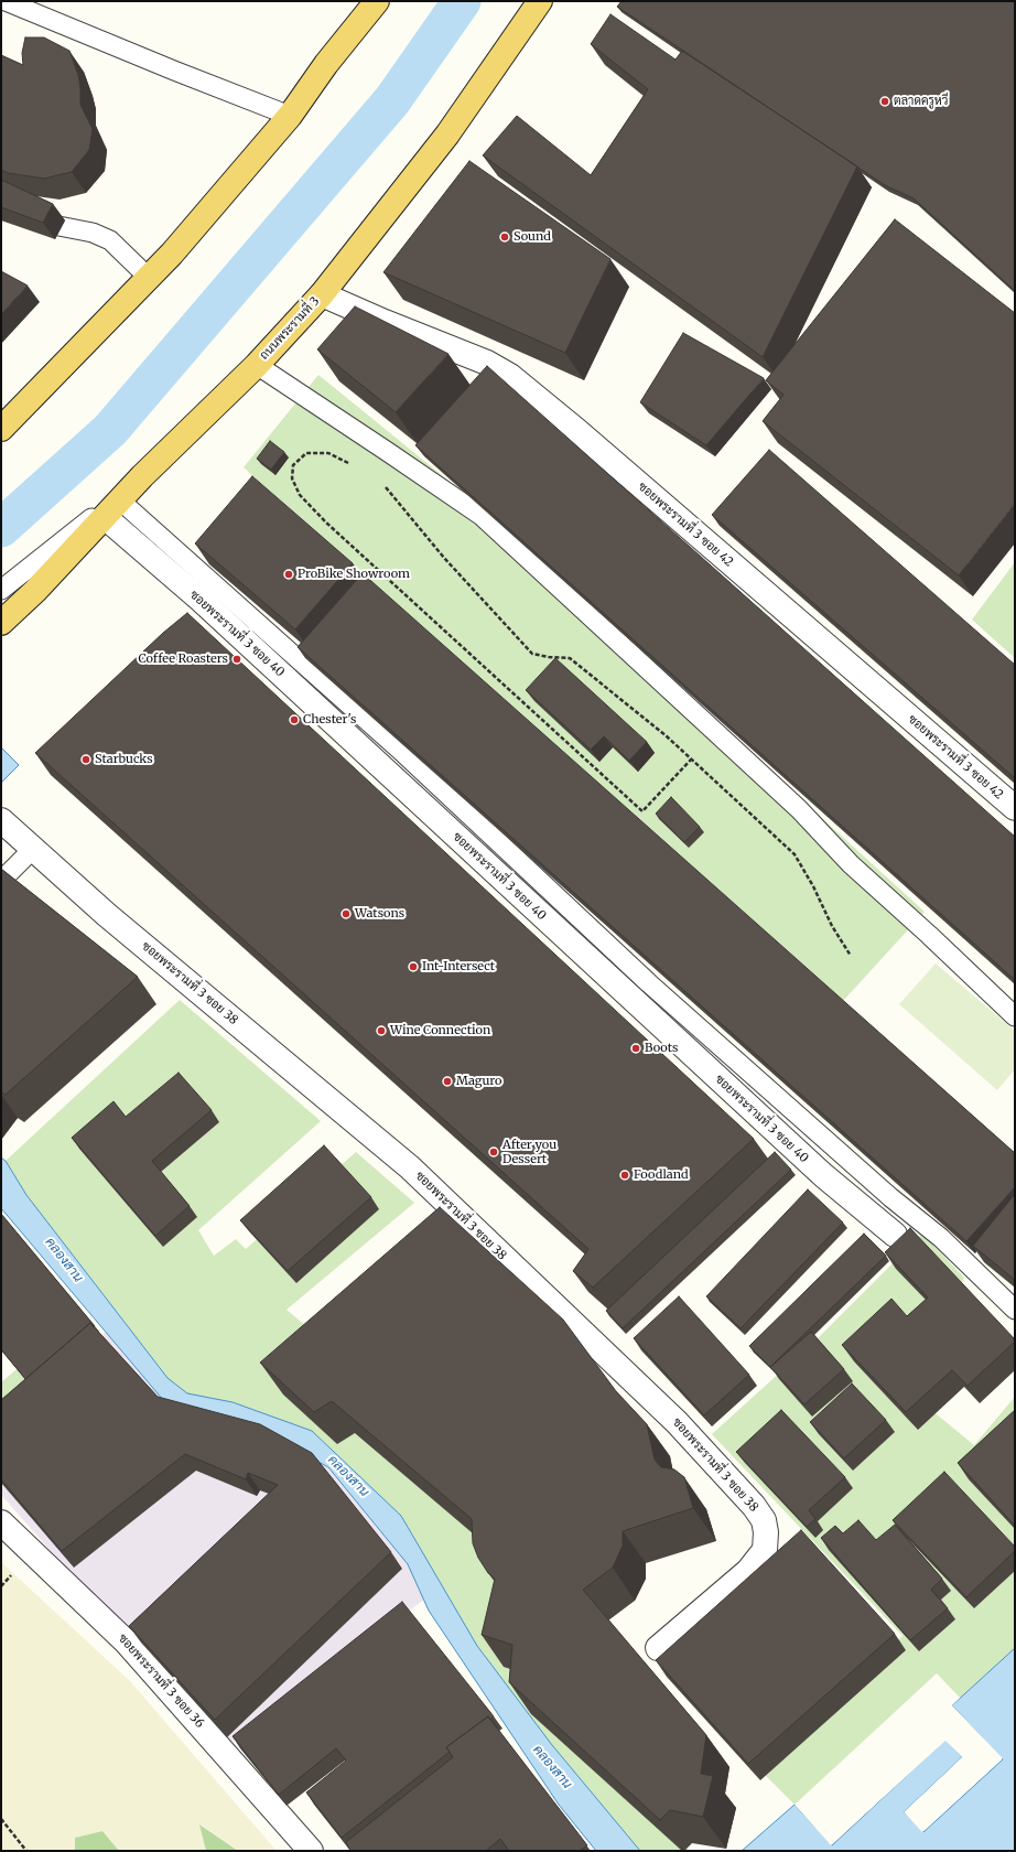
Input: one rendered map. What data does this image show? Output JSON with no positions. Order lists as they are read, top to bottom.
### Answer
{
  "streets": {
    "main road": ["ถนนพระรามที่ 3"],
    "street": [
      "ซอยพระรามที่ 3 ซอย 42",
      "ซอยพระรามที่ 3 ซอย 40",
      "ซอยพระรามที่ 3 ซอย 38",
      "ซอยพระรามที่ 3 ซอย 36"
    ]
  },
  "crossings": [
    ["ถนนพระรามที่ 3", "ซอยพระรามที่ 3 ซอย 42"],
    ["ถนนพระรามที่ 3", "ซอยพระรามที่ 3 ซอย 40"]
  ],
  "water": ["คลองสาน"],
  "places": [
    "ตลาดครูหวี",
    "Sound",
    "ProBike Showroom",
    "Coffee Roasters",
    "Chester's",
    "Starbucks",
    "Watsons",
    "Int-Intersect",
    "Wine Connection",
    "Boots",
    "Maguro",
    "After you Dessert",
    "Foodland"
  ]
}
